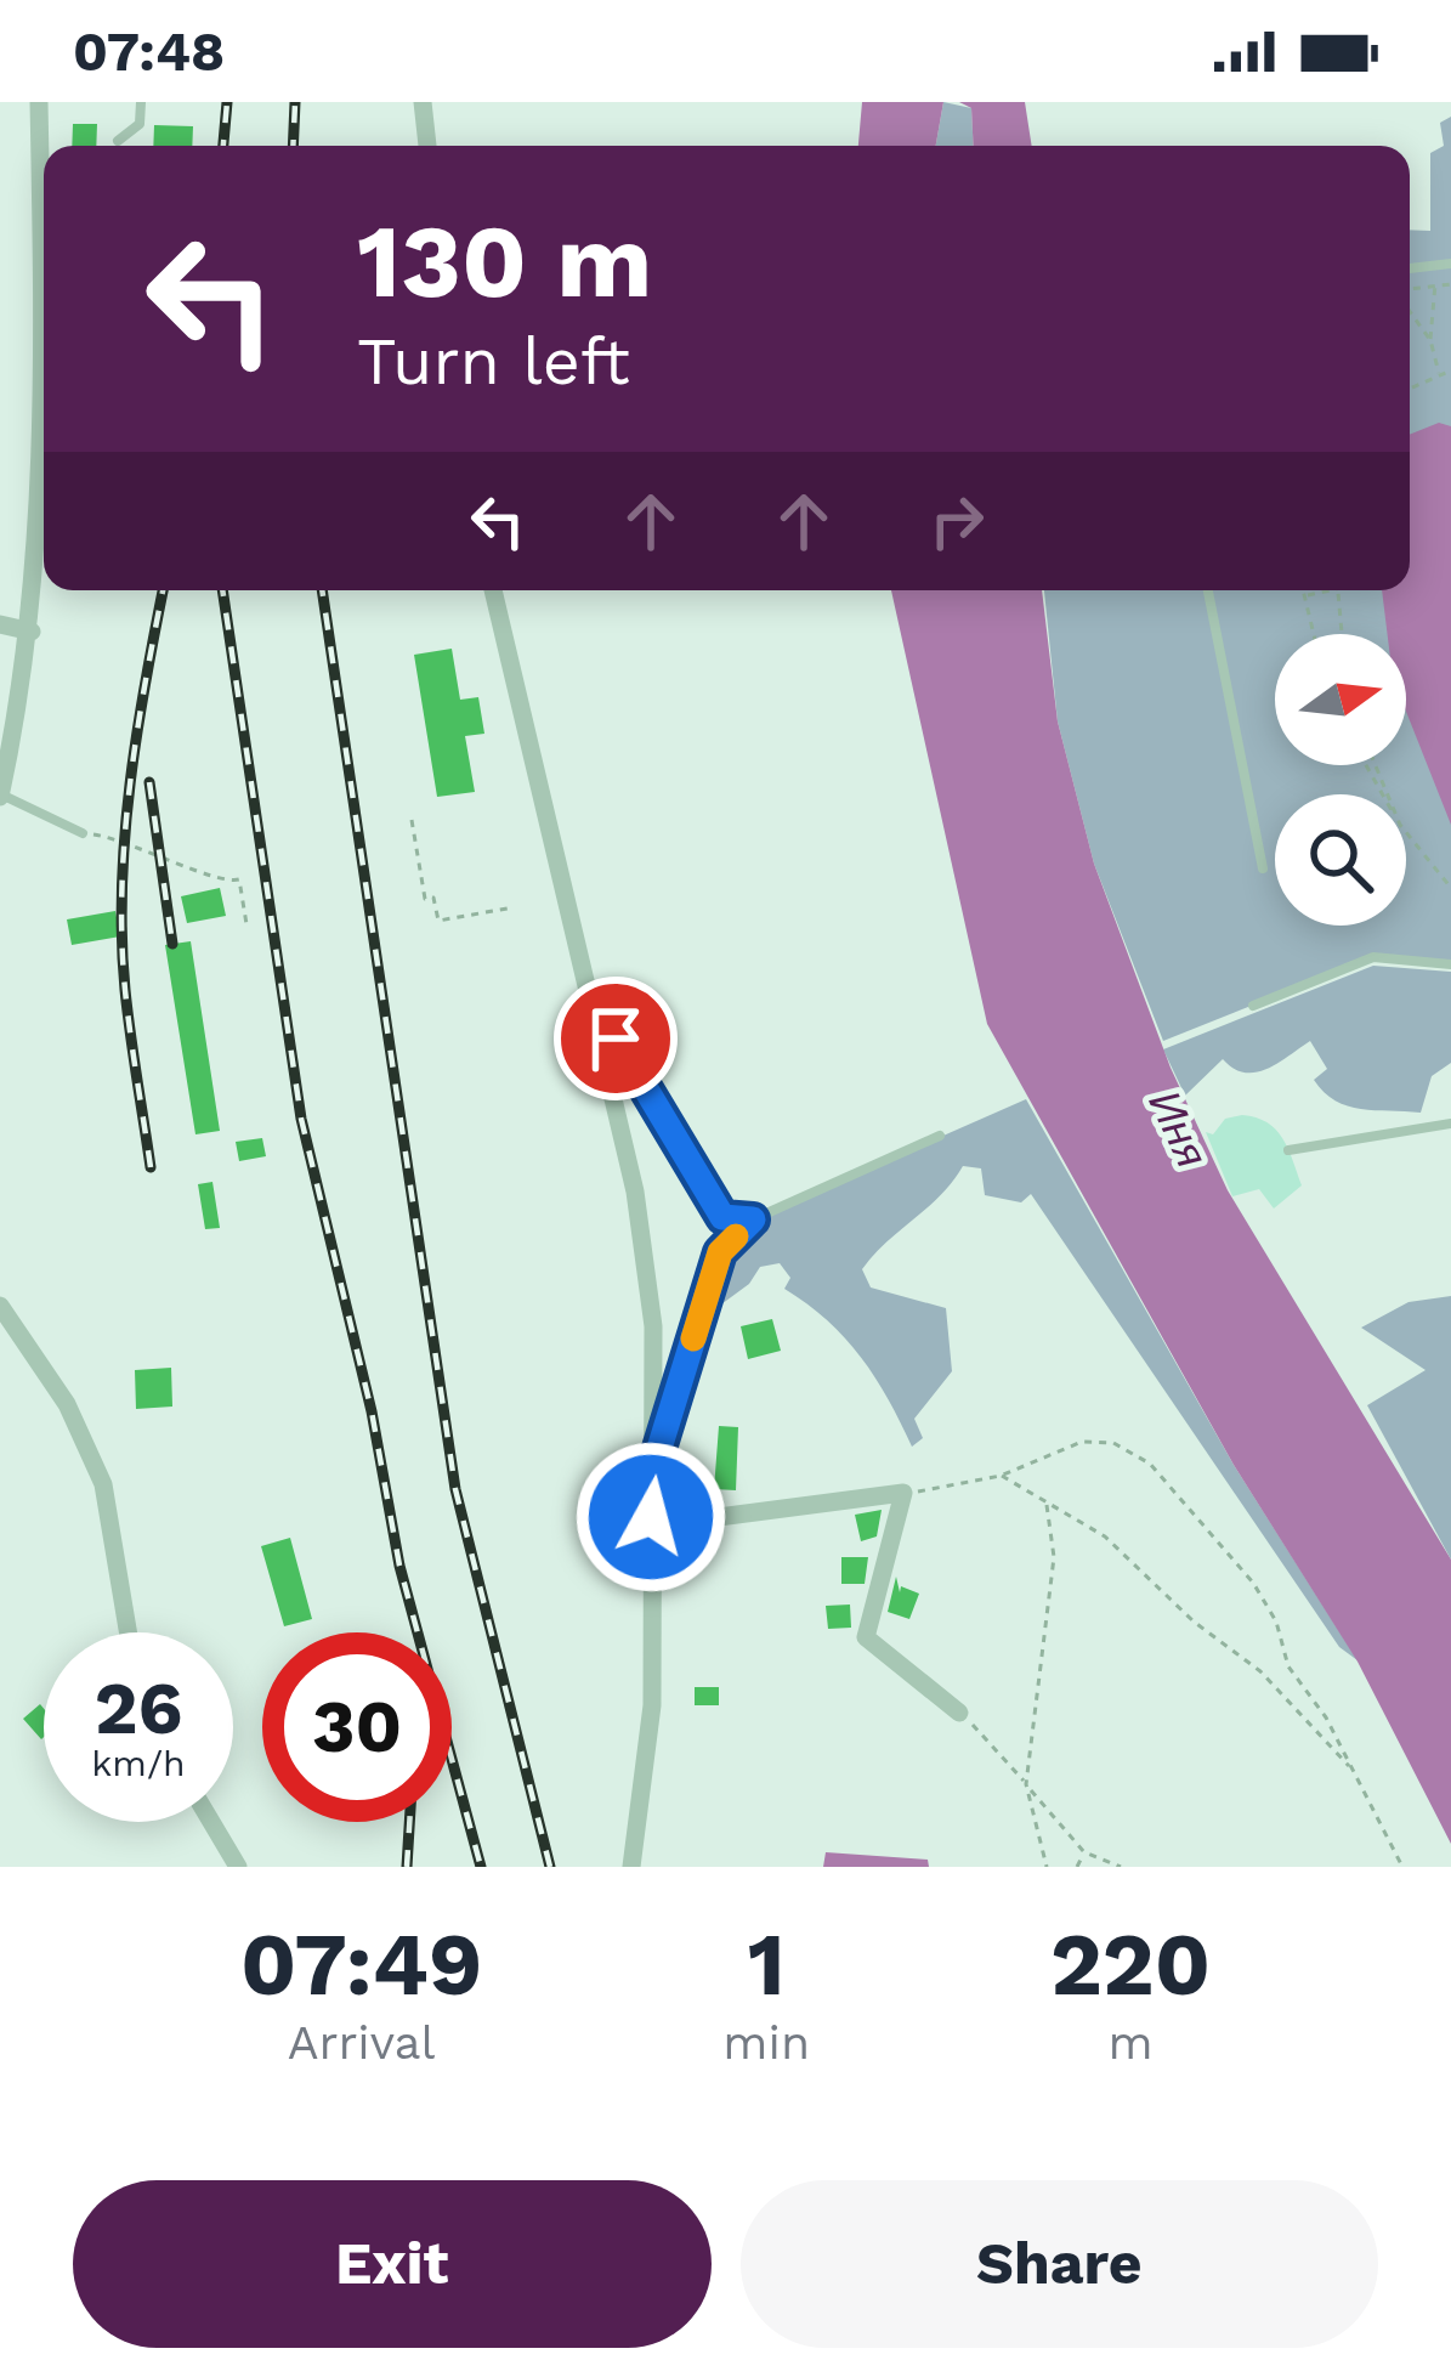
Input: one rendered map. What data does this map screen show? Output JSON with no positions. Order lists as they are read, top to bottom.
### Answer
{
  "water": ["Иня"],
  "north": "right",
  "page": {
    "status": "07:48",
    "turn": ["130 m", "Turn left"],
    "speed": "26 km/h",
    "limit": "30",
    "eta": [
      "07:49",
      "Arrival",
      "1",
      "min",
      "220",
      "m"
    ],
    "buttons": ["Exit", "Share"]
  }
}
